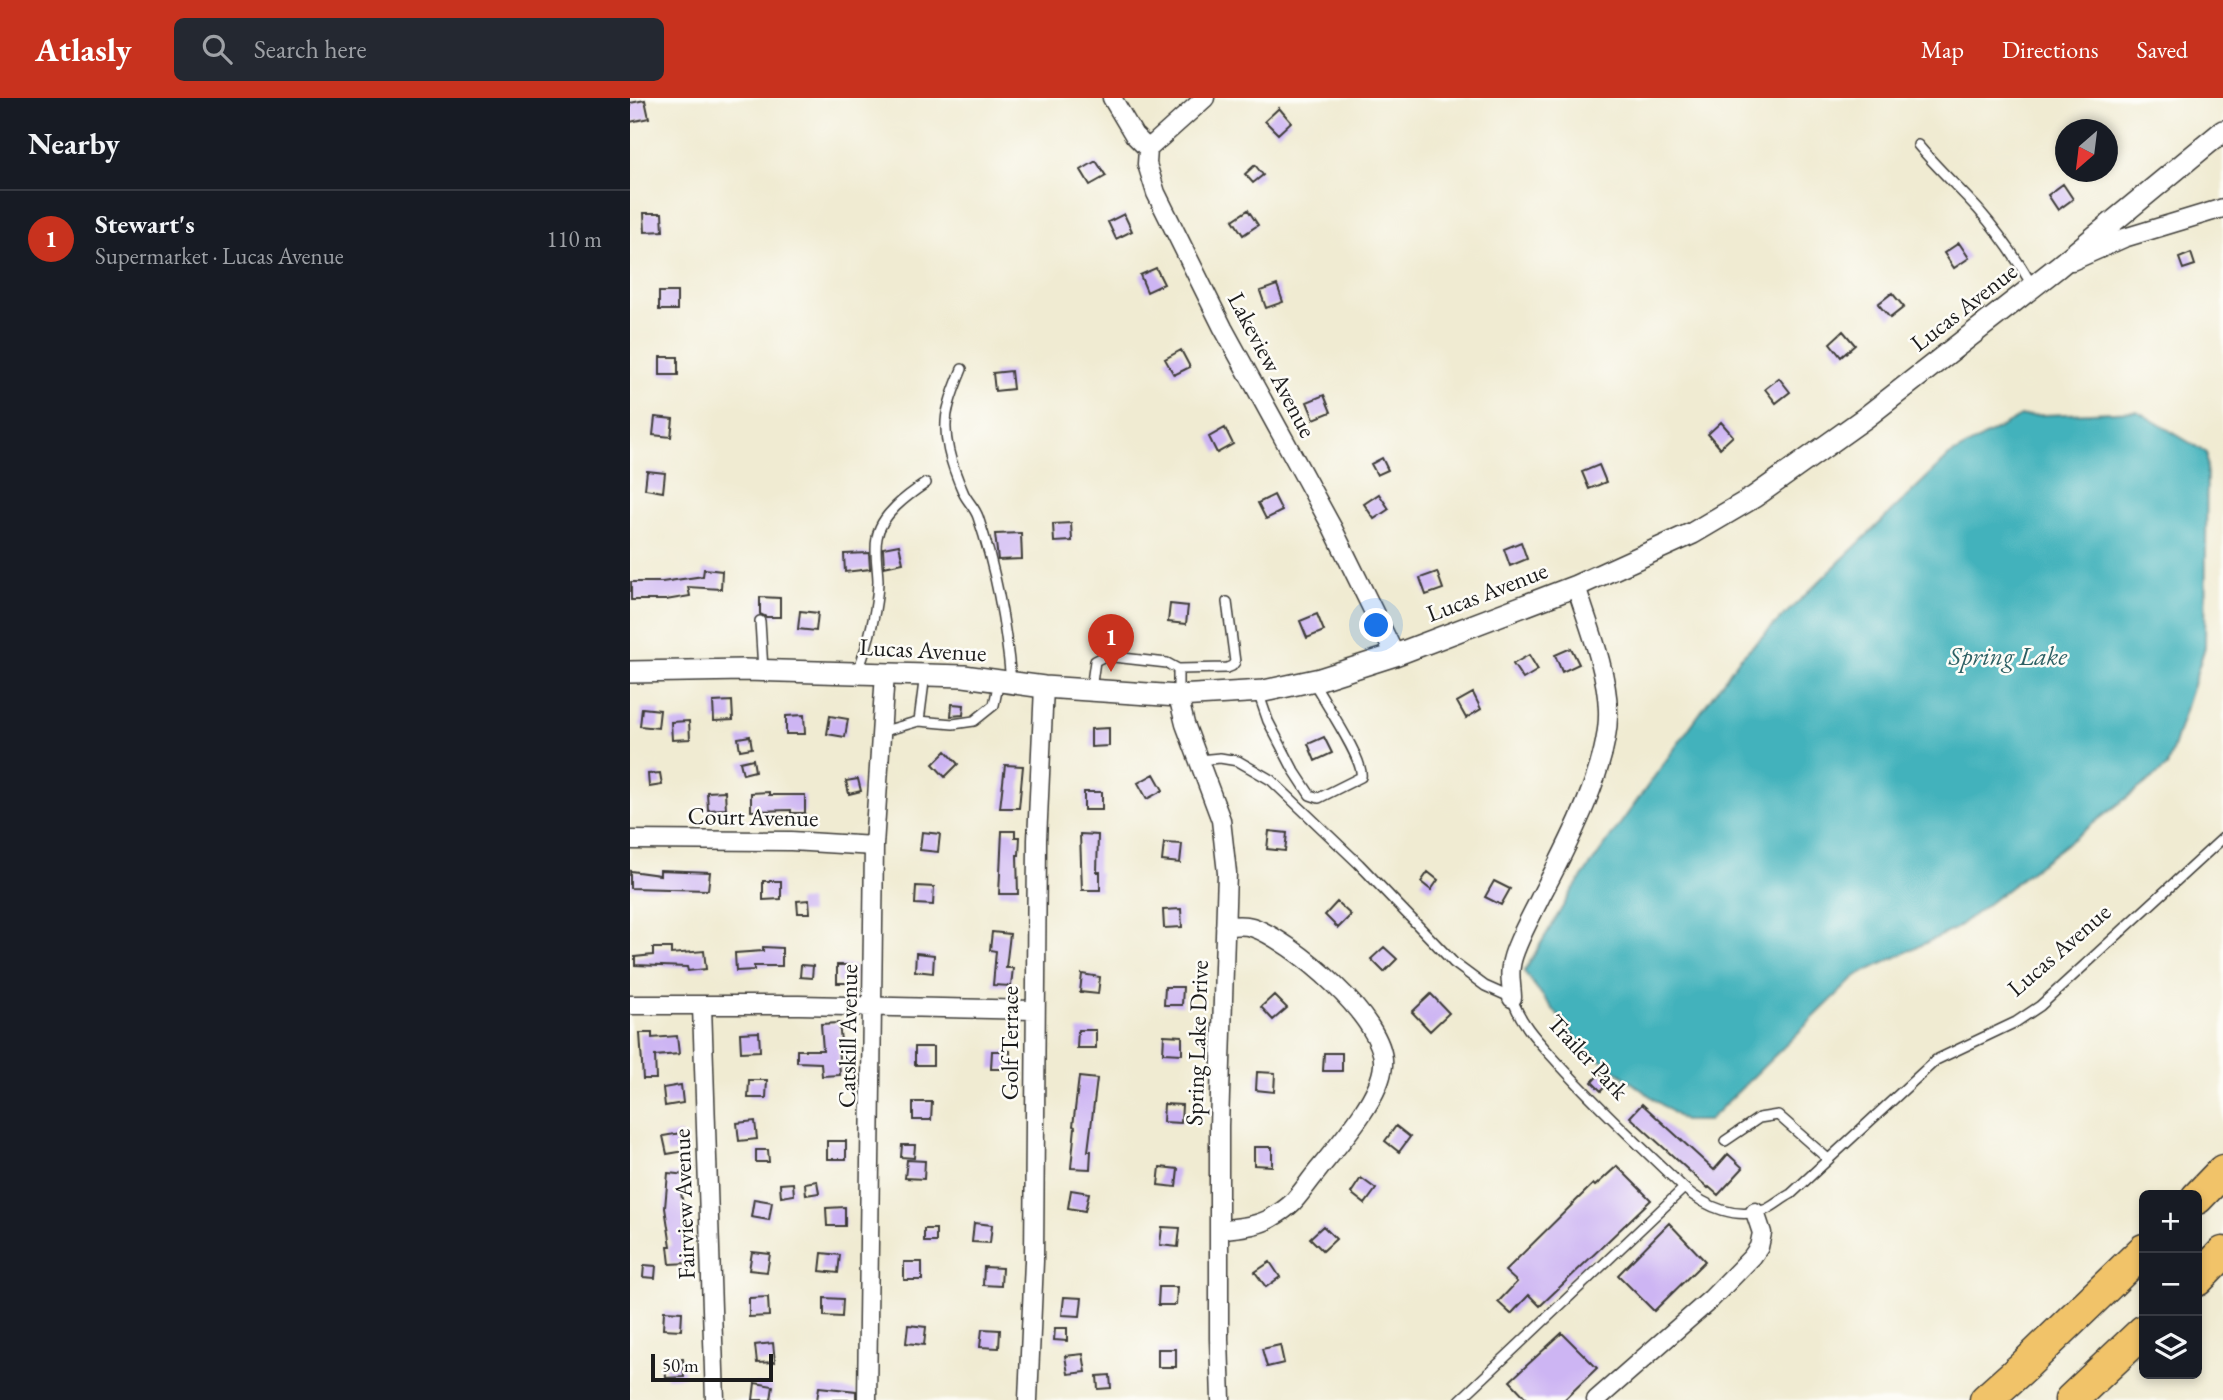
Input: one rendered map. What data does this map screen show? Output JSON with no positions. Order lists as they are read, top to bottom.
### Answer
{
  "streets": {
    "street": [
      "Lucas Avenue",
      "Lakeview Avenue",
      "Court Avenue",
      "Catskill Avenue",
      "Golf Terrace",
      "Spring Lake Drive",
      "Fairview Avenue"
    ],
    "lane": ["Trailer Park"]
  },
  "crossings": [
    ["Lucas Avenue", "Lakeview Avenue"],
    ["Lucas Avenue", "Catskill Avenue"],
    ["Lucas Avenue", "Golf Terrace"],
    ["Lucas Avenue", "Spring Lake Drive"],
    ["Lucas Avenue", "Trailer Park"],
    ["Court Avenue", "Catskill Avenue"]
  ],
  "water": ["Spring Lake"],
  "scale_bar": "50 m",
  "north": "bottom left",
  "page": {
    "header": "Atlasly",
    "search": "Search here",
    "nav": ["Map", "Directions", "Saved"],
    "heading": "Nearby",
    "list": [
      {
        "mark": "1",
        "name": "Stewart's",
        "note": "Supermarket · Lucas Avenue",
        "value": "110 m"
      }
    ],
    "pins": "1",
    "map_buttons": ["+", "−"],
    "scale": "50 m"
  }
}
